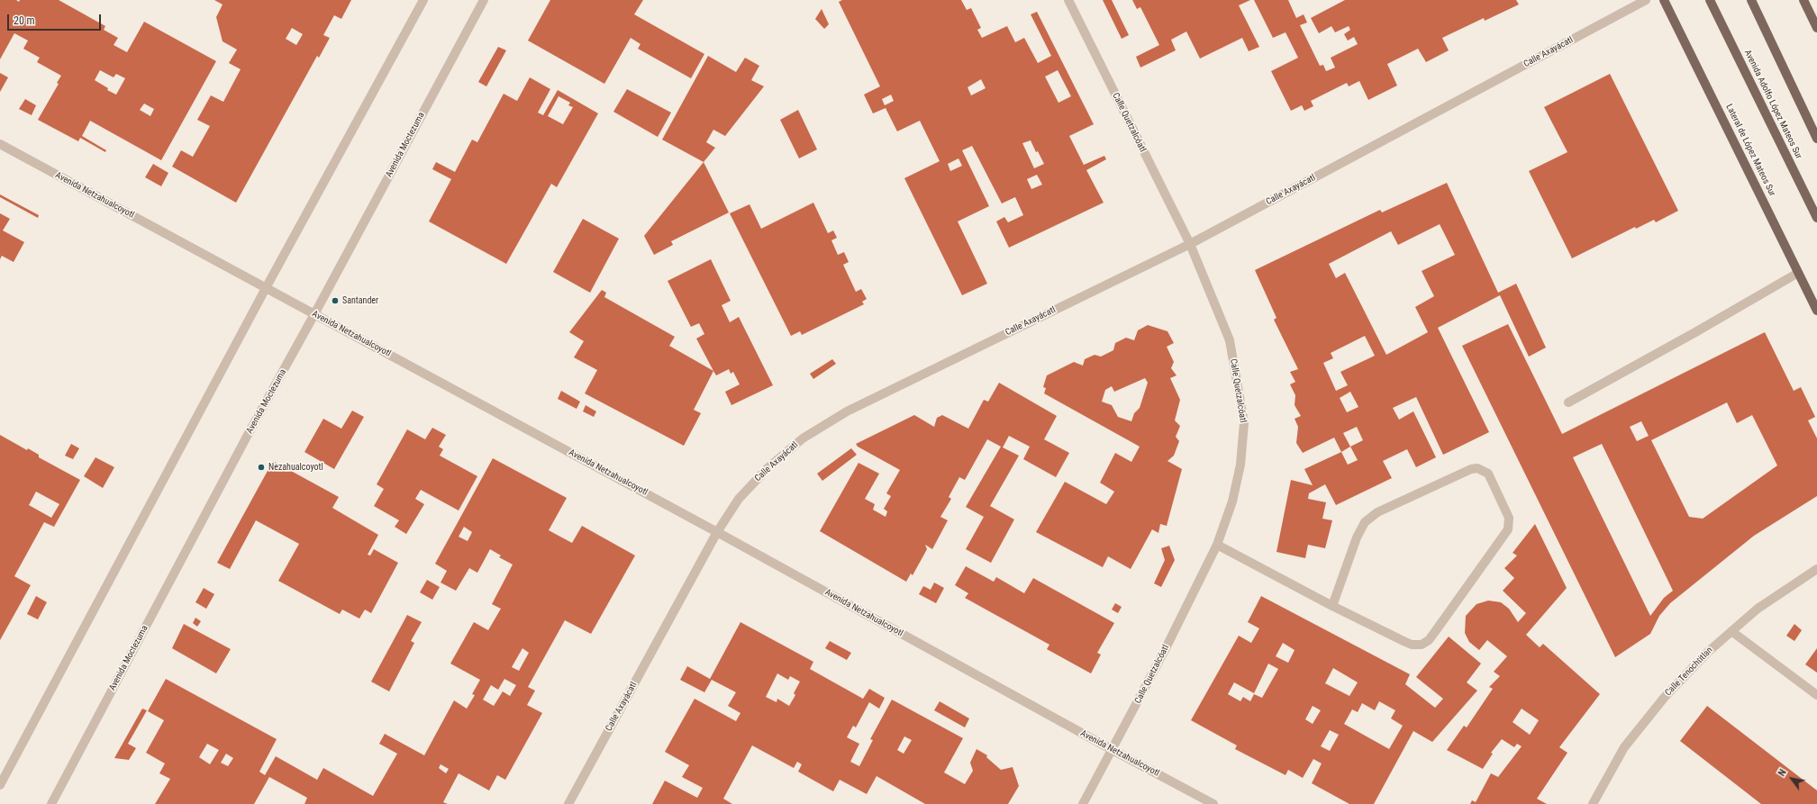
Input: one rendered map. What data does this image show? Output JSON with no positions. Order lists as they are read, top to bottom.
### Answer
{
  "streets": {
    "main road": ["Avenida Adolfo López Mateos Sur", "Lateral de López Mateos Sur"],
    "street": [
      "Calle Axayácatl",
      "Calle Quetzalcóatl",
      "Avenida Moctezuma",
      "Avenida Netzahualcoyotl",
      "Calle Tenochtitlan"
    ]
  },
  "crossings": [
    ["Calle Axayácatl", "Calle Quetzalcóatl"],
    ["Calle Axayácatl", "Avenida Netzahualcoyotl"],
    ["Calle Quetzalcóatl", "Avenida Netzahualcoyotl"],
    ["Avenida Moctezuma", "Avenida Netzahualcoyotl"]
  ],
  "places": ["Santander", "Nezahualcoyotl"],
  "scale_bar": "20 m",
  "north": "top left"
}
